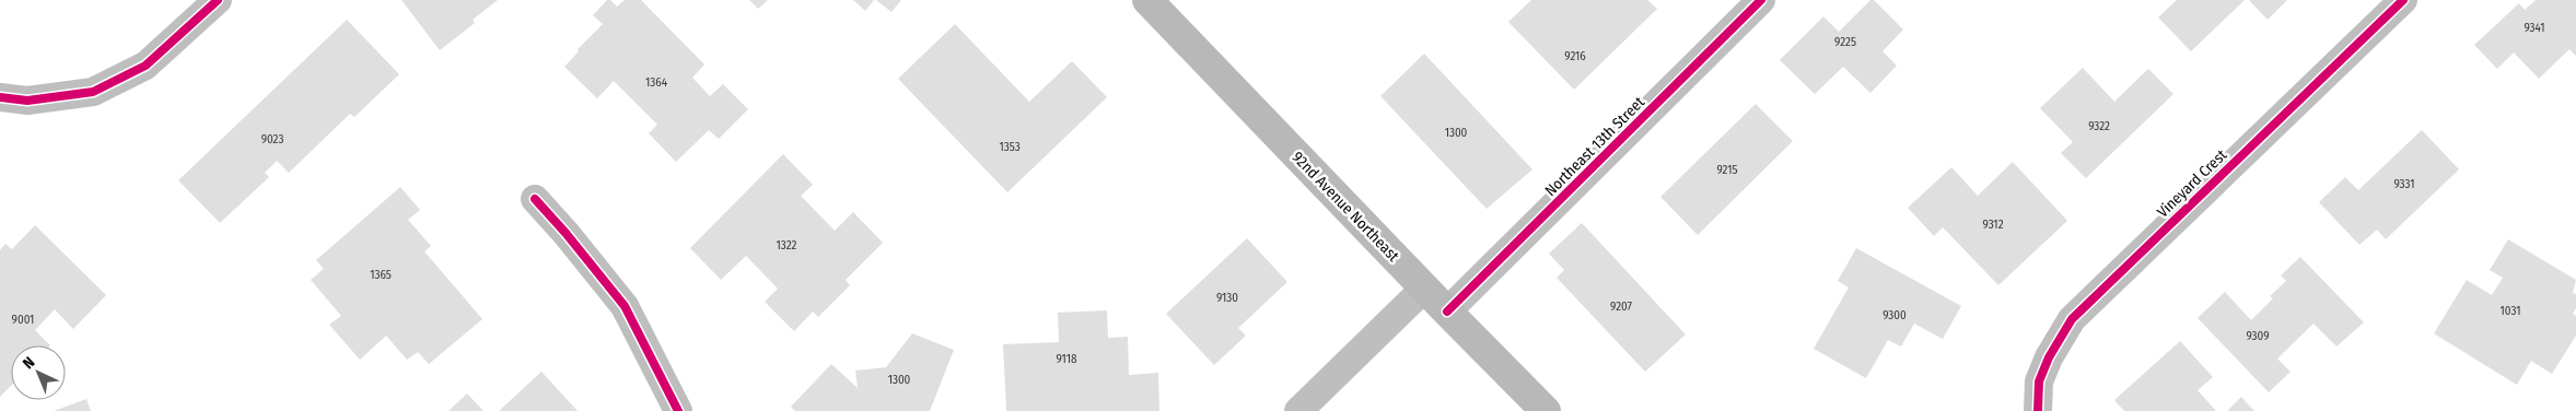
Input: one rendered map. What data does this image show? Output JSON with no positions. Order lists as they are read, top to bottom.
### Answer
{
  "streets": {
    "main road": ["92nd Avenue Northeast"],
    "street": ["Northeast 13th Street", "Vineyard Crest"]
  },
  "crossings": [
    ["Northeast 13th Street", "92nd Avenue Northeast"]
  ],
  "house_numbers": [
    "9341",
    "9225",
    "9216",
    "1364",
    "9322",
    "1300",
    "9023",
    "1353",
    "9215",
    "9331",
    "9312",
    "1322",
    "1365",
    "9130",
    "9207",
    "1031",
    "9300",
    "9001",
    "9309",
    "9118",
    "1300"
  ],
  "north": "top left"
}
